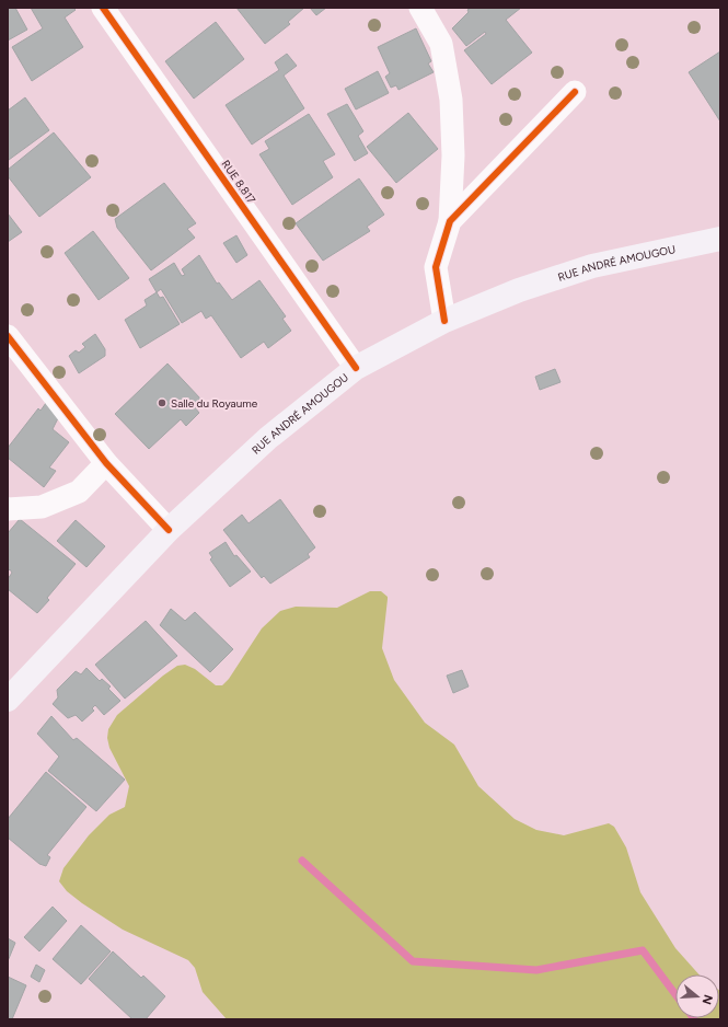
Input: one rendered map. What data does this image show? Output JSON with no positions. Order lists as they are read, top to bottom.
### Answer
{
  "streets": {
    "main road": ["RUE ANDRÉ AMOUGOU"],
    "street": ["RUE 8.817"]
  },
  "crossings": [
    ["RUE 8.817", "RUE ANDRÉ AMOUGOU"]
  ],
  "places": ["Salle du Royaume"],
  "north": "right"
}
